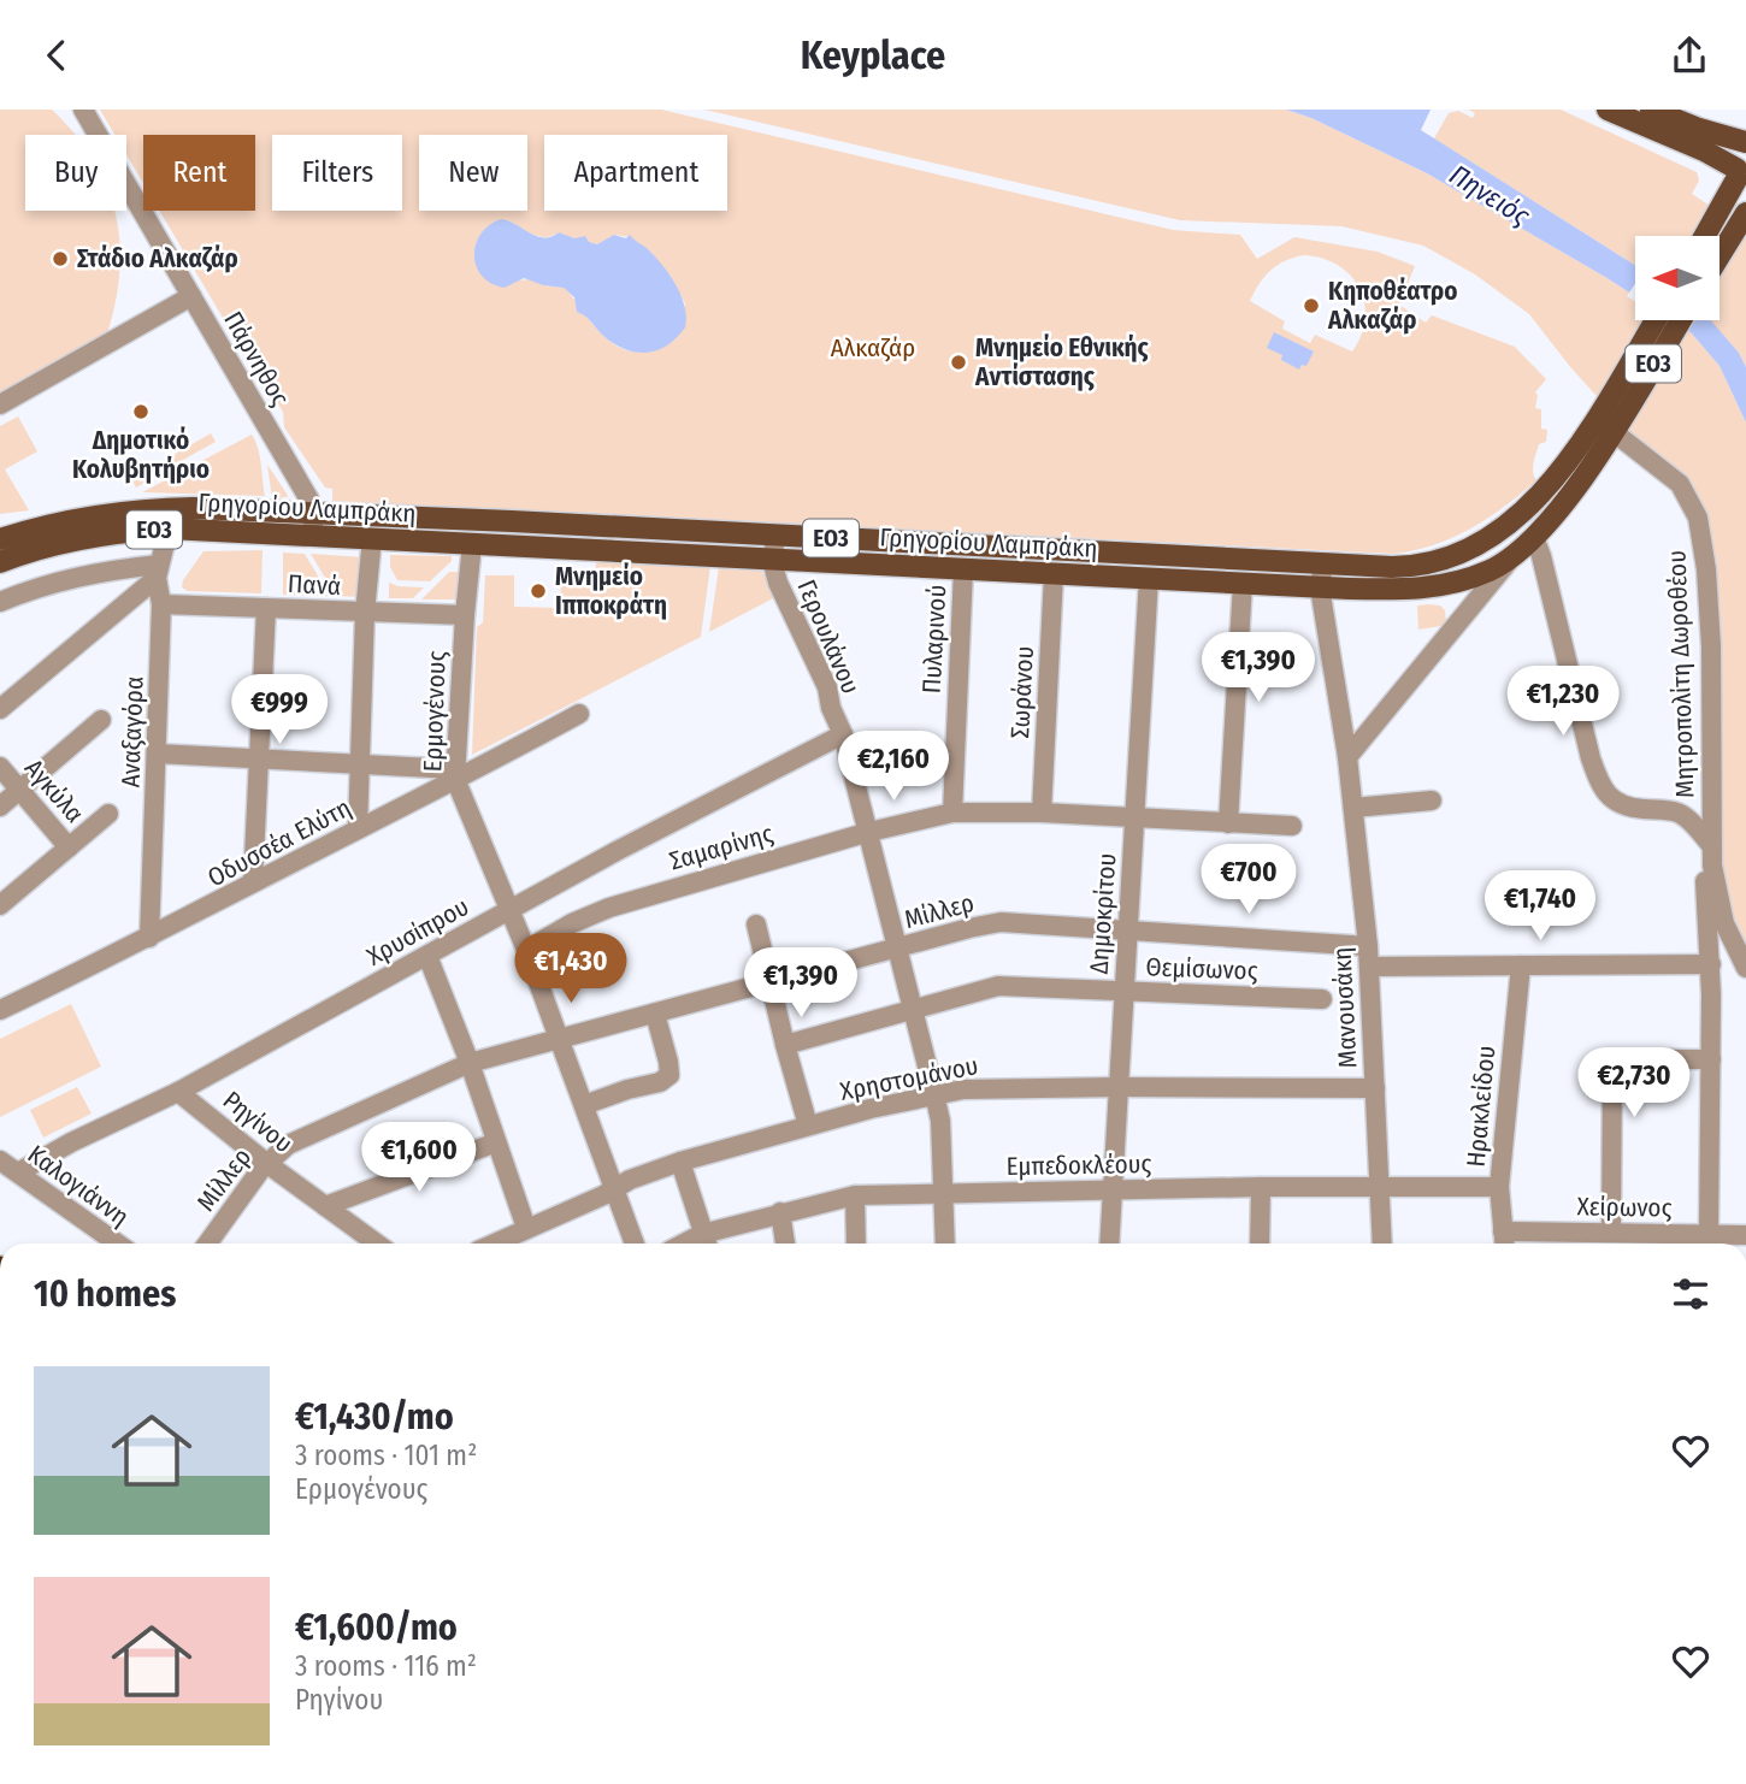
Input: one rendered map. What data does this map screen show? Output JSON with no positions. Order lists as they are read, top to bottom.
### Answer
{
  "streets": {
    "main road": ["ΕΟ3", "Γρηγορίου Λαμπράκη"],
    "street": [
      "Πάρνηθος",
      "Πανά",
      "Γερουλάνου",
      "Πυλαρινού",
      "Μητροπολίτη Δωροθέου",
      "Σωράνου",
      "Ερμογένους",
      "Αναξαγόρα",
      "Αγκύλα",
      "Οδυσσέα Ελύτη",
      "Σαμαρίνης",
      "Μίλλερ",
      "Δημοκρίτου",
      "Χρυσίπpου",
      "Θεμίσωνος",
      "Μανουσάκη",
      "Χρηστομάνου",
      "Ηρακλείδου",
      "Ρηγίνου",
      "Εμπεδοκλέους",
      "Καλογιάννη",
      "Χείρωνος"
    ]
  },
  "crossings": [
    ["Πάρνηθος", "Γρηγορίου Λαμπράκη"],
    ["Γρηγορίου Λαμπράκη", "Γερουλάνου"],
    ["Γρηγορίου Λαμπράκη", "Πυλαρινού"],
    ["Γρηγορίου Λαμπράκη", "Μητροπολίτη Δωροθέου"],
    ["Γρηγορίου Λαμπράκη", "Σωράνου"],
    ["Γρηγορίου Λαμπράκη", "Ερμογένους"],
    ["Γρηγορίου Λαμπράκη", "Αναξαγόρα"],
    ["Γρηγορίου Λαμπράκη", "Δημοκρίτου"],
    ["Γρηγορίου Λαμπράκη", "Μανουσάκη"],
    ["Πανά", "Ερμογένους"],
    ["Πανά", "Αναξαγόρα"],
    ["Γερουλάνου", "Σαμαρίνης"],
    ["Γερουλάνου", "Μίλλερ"],
    ["Γερουλάνου", "Χρυσίπpου"],
    ["Γερουλάνου", "Θεμίσωνος"],
    ["Γερουλάνου", "Χρηστομάνου"],
    ["Γερουλάνου", "Εμπεδοκλέους"],
    ["Πυλαρινού", "Σαμαρίνης"],
    ["Μητροπολίτη Δωροθέου", "Χείρωνος"],
    ["Σωράνου", "Σαμαρίνης"],
    ["Ερμογένους", "Οδυσσέα Ελύτη"],
    ["Ερμογένους", "Σαμαρίνης"],
    ["Ερμογένους", "Μίλλερ"],
    ["Ερμογένους", "Χρυσίπpου"],
    ["Ερμογένους", "Χρηστομάνου"],
    ["Αναξαγόρα", "Οδυσσέα Ελύτη"],
    ["Σαμαρίνης", "Δημοκρίτου"],
    ["Μίλλερ", "Δημοκρίτου"],
    ["Μίλλερ", "Μανουσάκη"],
    ["Μίλλερ", "Ρηγίνου"],
    ["Δημοκρίτου", "Θεμίσωνος"],
    ["Δημοκρίτου", "Χρηστομάνου"],
    ["Δημοκρίτου", "Εμπεδοκλέους"],
    ["Χρυσίπpου", "Ρηγίνου"],
    ["Χρυσίπpου", "Καλογιάννη"],
    ["Μανουσάκη", "Χρηστομάνου"],
    ["Μανουσάκη", "Εμπεδοκλέους"],
    ["Ηρακλείδου", "Εμπεδοκλέους"],
    ["Ηρακλείδου", "Χείρωνος"]
  ],
  "water": ["Πηνειός"],
  "parks": ["Αλκαζάρ"],
  "places": [
    "Στάδιο Αλκαζάρ",
    "Κηποθέατρο Αλκαζάρ",
    "Μνημείο Εθνικής Αντίστασης",
    "Δημοτικό Κολυβητήριο",
    "Μνημείο Ιπποκράτη"
  ],
  "north": "left",
  "page": {
    "header": "Keyplace",
    "chip": [
      "Buy",
      "Rent",
      "Filters",
      "New",
      "Apartment"
    ],
    "price": [
      "€1,390",
      "€1,230",
      "€999",
      "€2,160",
      "€700",
      "€1,740",
      "€1,430",
      "€1,390",
      "€2,730",
      "€1,600"
    ],
    "heading": "10 homes",
    "list": [
      {
        "name": "€1,430/mo",
        "note": "3 rooms · 101 m² · Ερμογένους"
      },
      {
        "name": "€1,600/mo",
        "note": "3 rooms · 116 m² · Ρηγίνου"
      }
    ]
  }
}
